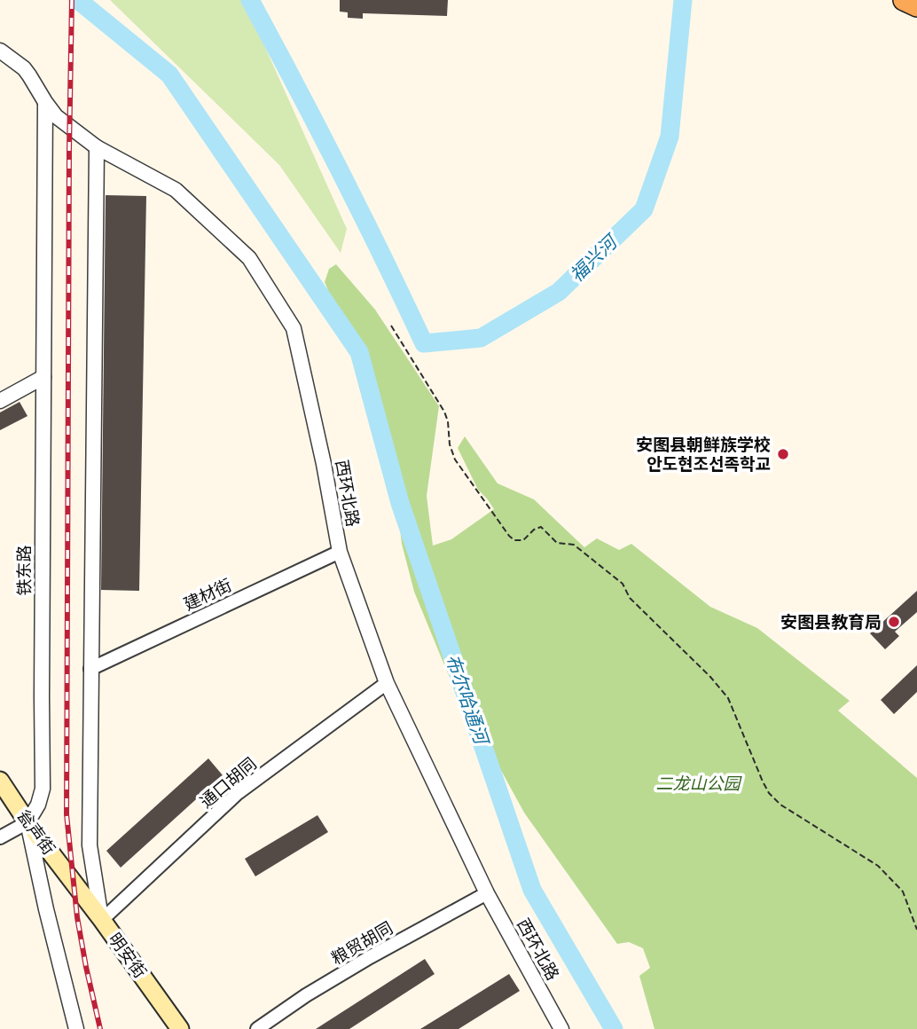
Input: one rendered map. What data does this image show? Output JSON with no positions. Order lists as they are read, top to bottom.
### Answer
{
  "streets": {
    "main road": ["瓮声街", "明安街"],
    "street": [
      "西环北路",
      "铁东路",
      "建材街",
      "通口胡同",
      "粮贸胡同"
    ]
  },
  "crossings": [
    ["西环北路", "铁东路"],
    ["西环北路", "建材街"],
    ["西环北路", "通口胡同"],
    ["西环北路", "粮贸胡同"],
    ["铁东路", "瓮声街"],
    ["通口胡同", "明安街"],
    ["瓮声街", "明安街"]
  ],
  "water": ["福兴河", "布尔哈通河"],
  "parks": ["二龙山公园"],
  "places": ["安图县朝鲜族学校 안도현조선족학교", "安图县教育局"]
}
